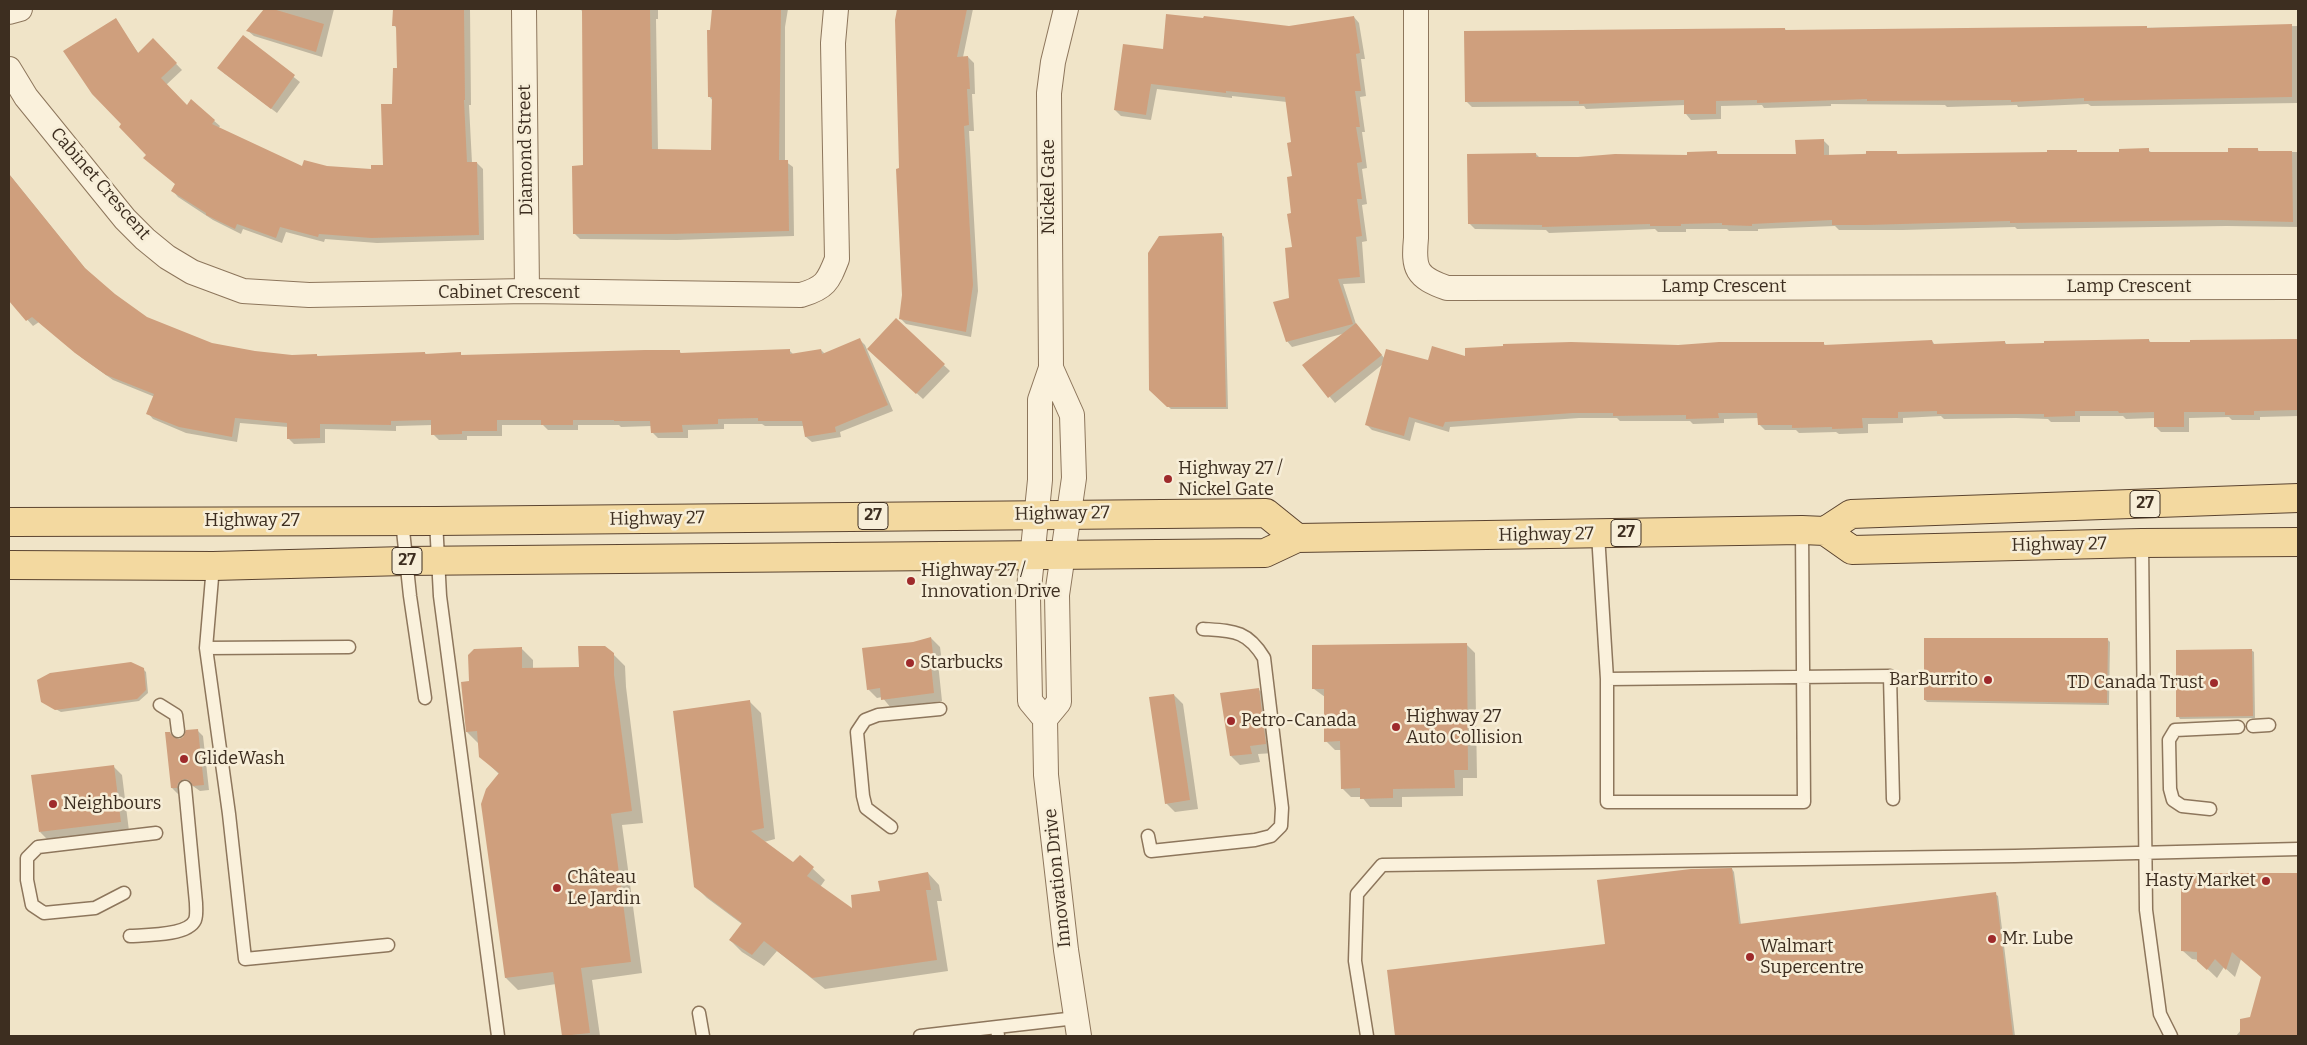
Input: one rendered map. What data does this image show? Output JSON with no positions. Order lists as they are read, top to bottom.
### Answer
{
  "streets": {
    "main road": ["27", "Highway 27"],
    "street": [
      "Diamond Street",
      "Cabinet Crescent",
      "Nickel Gate",
      "Lamp Crescent",
      "Innovation Drive"
    ]
  },
  "crossings": [
    ["Diamond Street", "Cabinet Crescent"],
    ["Nickel Gate", "Highway 27"],
    ["27", "Highway 27"]
  ],
  "places": [
    "Highway 27 / Nickel Gate",
    "Highway 27 / Innovation Drive",
    "Starbucks",
    "BarBurrito",
    "TD Canada Trust",
    "Petro-Canada",
    "Highway 27 Auto Collision",
    "GlideWash",
    "Neighbours",
    "Hasty Market",
    "Château Le Jardin",
    "Mr. Lube",
    "Walmart Supercentre"
  ]
}
